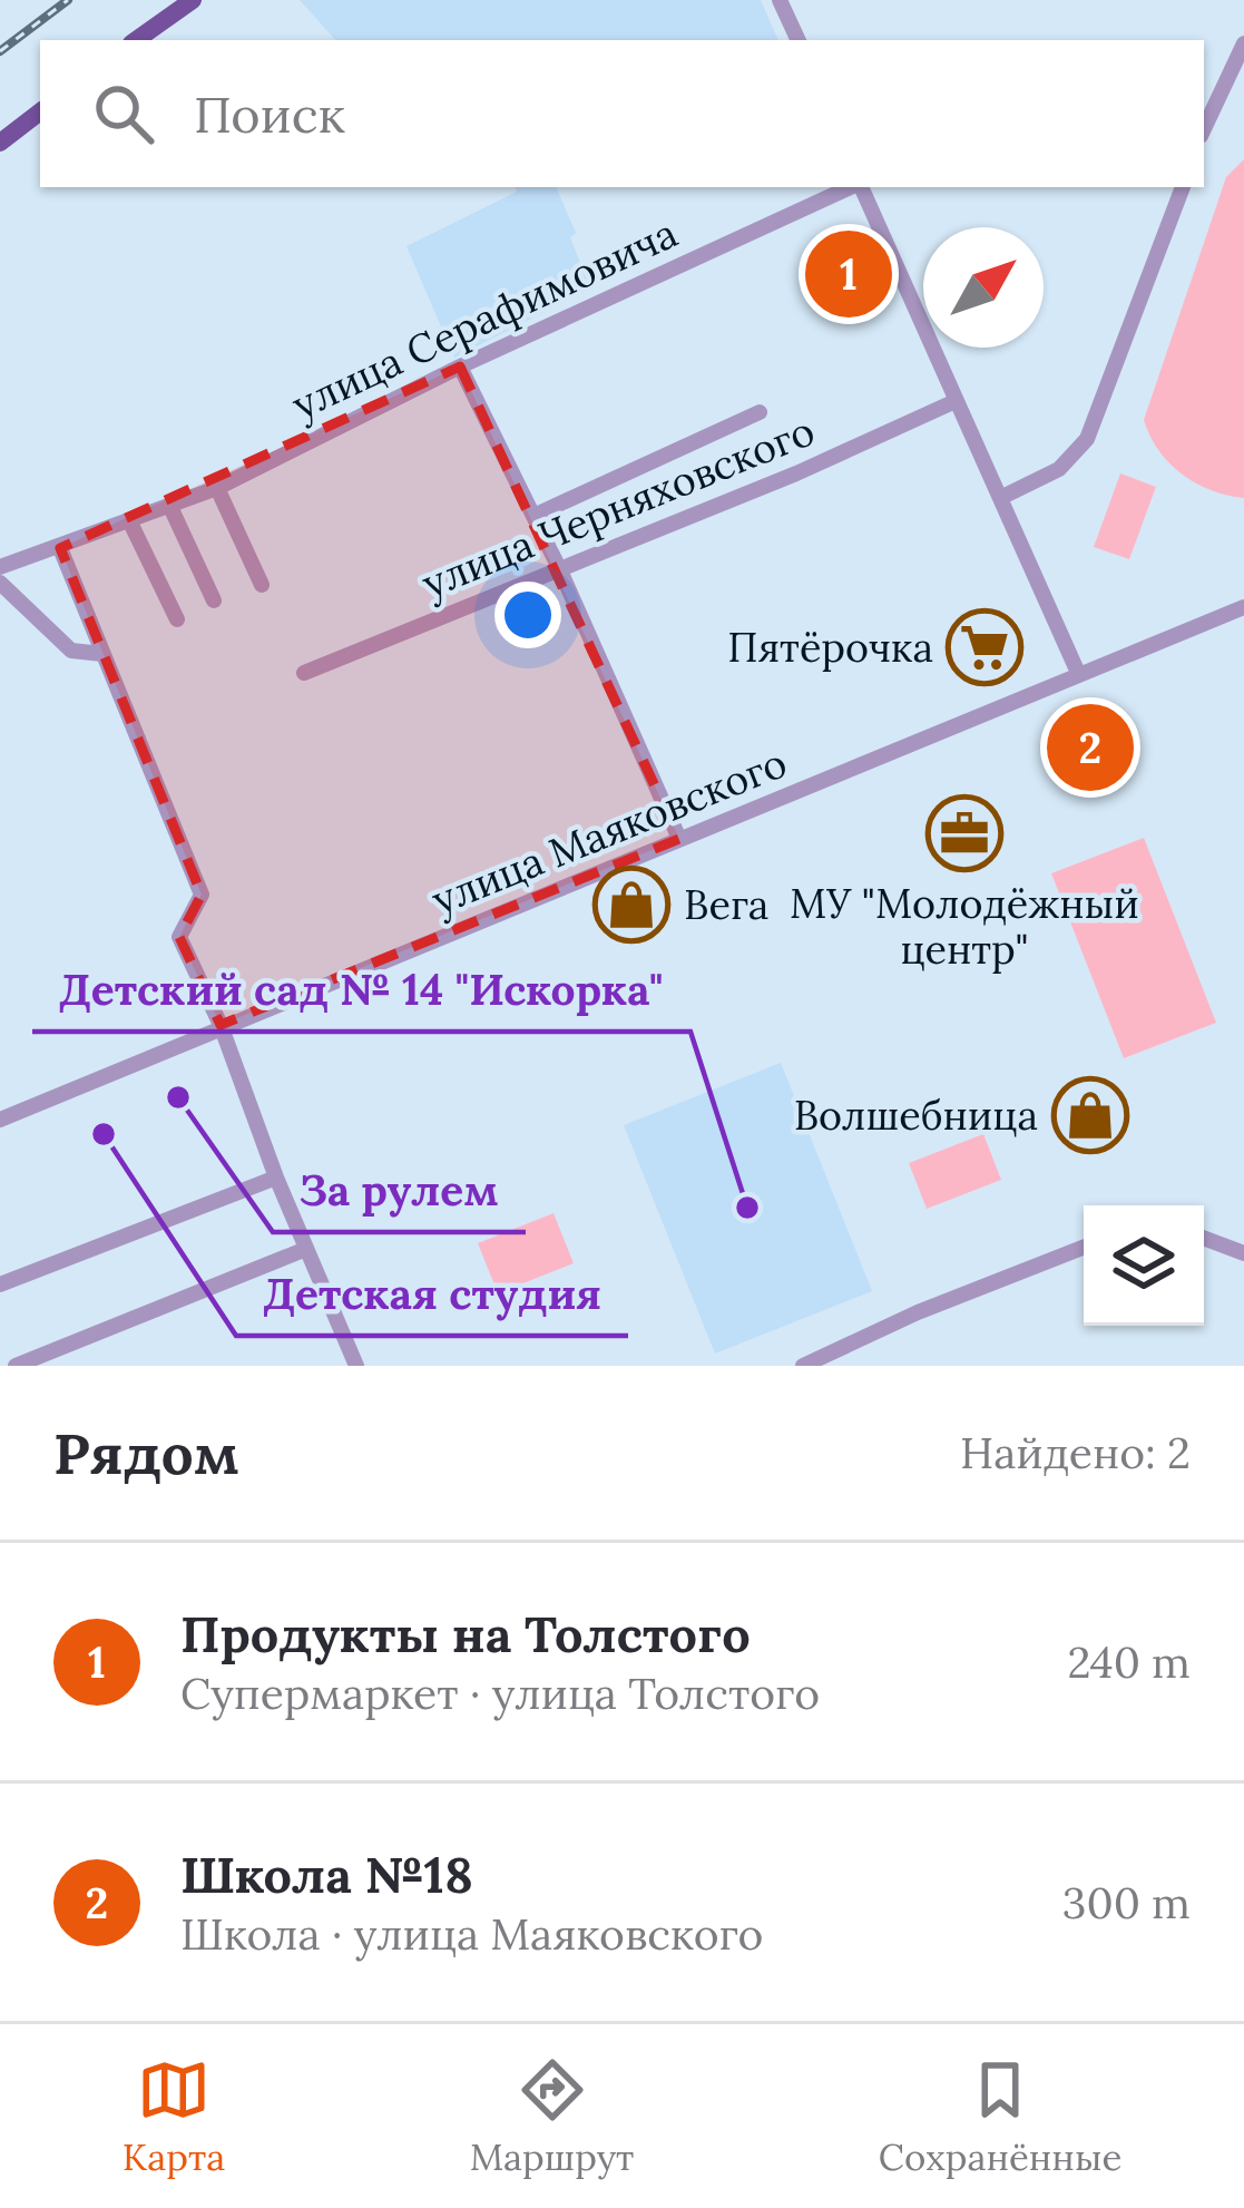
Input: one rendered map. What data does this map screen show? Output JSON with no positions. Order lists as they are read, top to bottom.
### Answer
{
  "streets": {
    "street": ["улица Серафимовича", "улица Черняховского", "улица Маяковского"]
  },
  "places": {
    "supermarket": ["Пятёрочка"],
    "office": ["МУ \"Молодёжный центр\""],
    "shop": ["Вега", "Волшебница"],
    "other": ["За рулем", "Детская студия", "Детский сад № 14 \"Искорка\""]
  },
  "north": "top right",
  "page": {
    "search": "Поиск",
    "pins": ["1", "2"],
    "heading": ["Рядом", "Найдено: 2"],
    "list": [
      {
        "mark": "1",
        "name": "Продукты на Толстого",
        "note": "Супермаркет · улица Толстого",
        "value": "240 m"
      },
      {
        "mark": "2",
        "name": "Школа №18",
        "note": "Школа · улица Маяковского",
        "value": "300 m"
      }
    ],
    "nav": ["Карта", "Маршрут", "Сохранённые"]
  }
}
